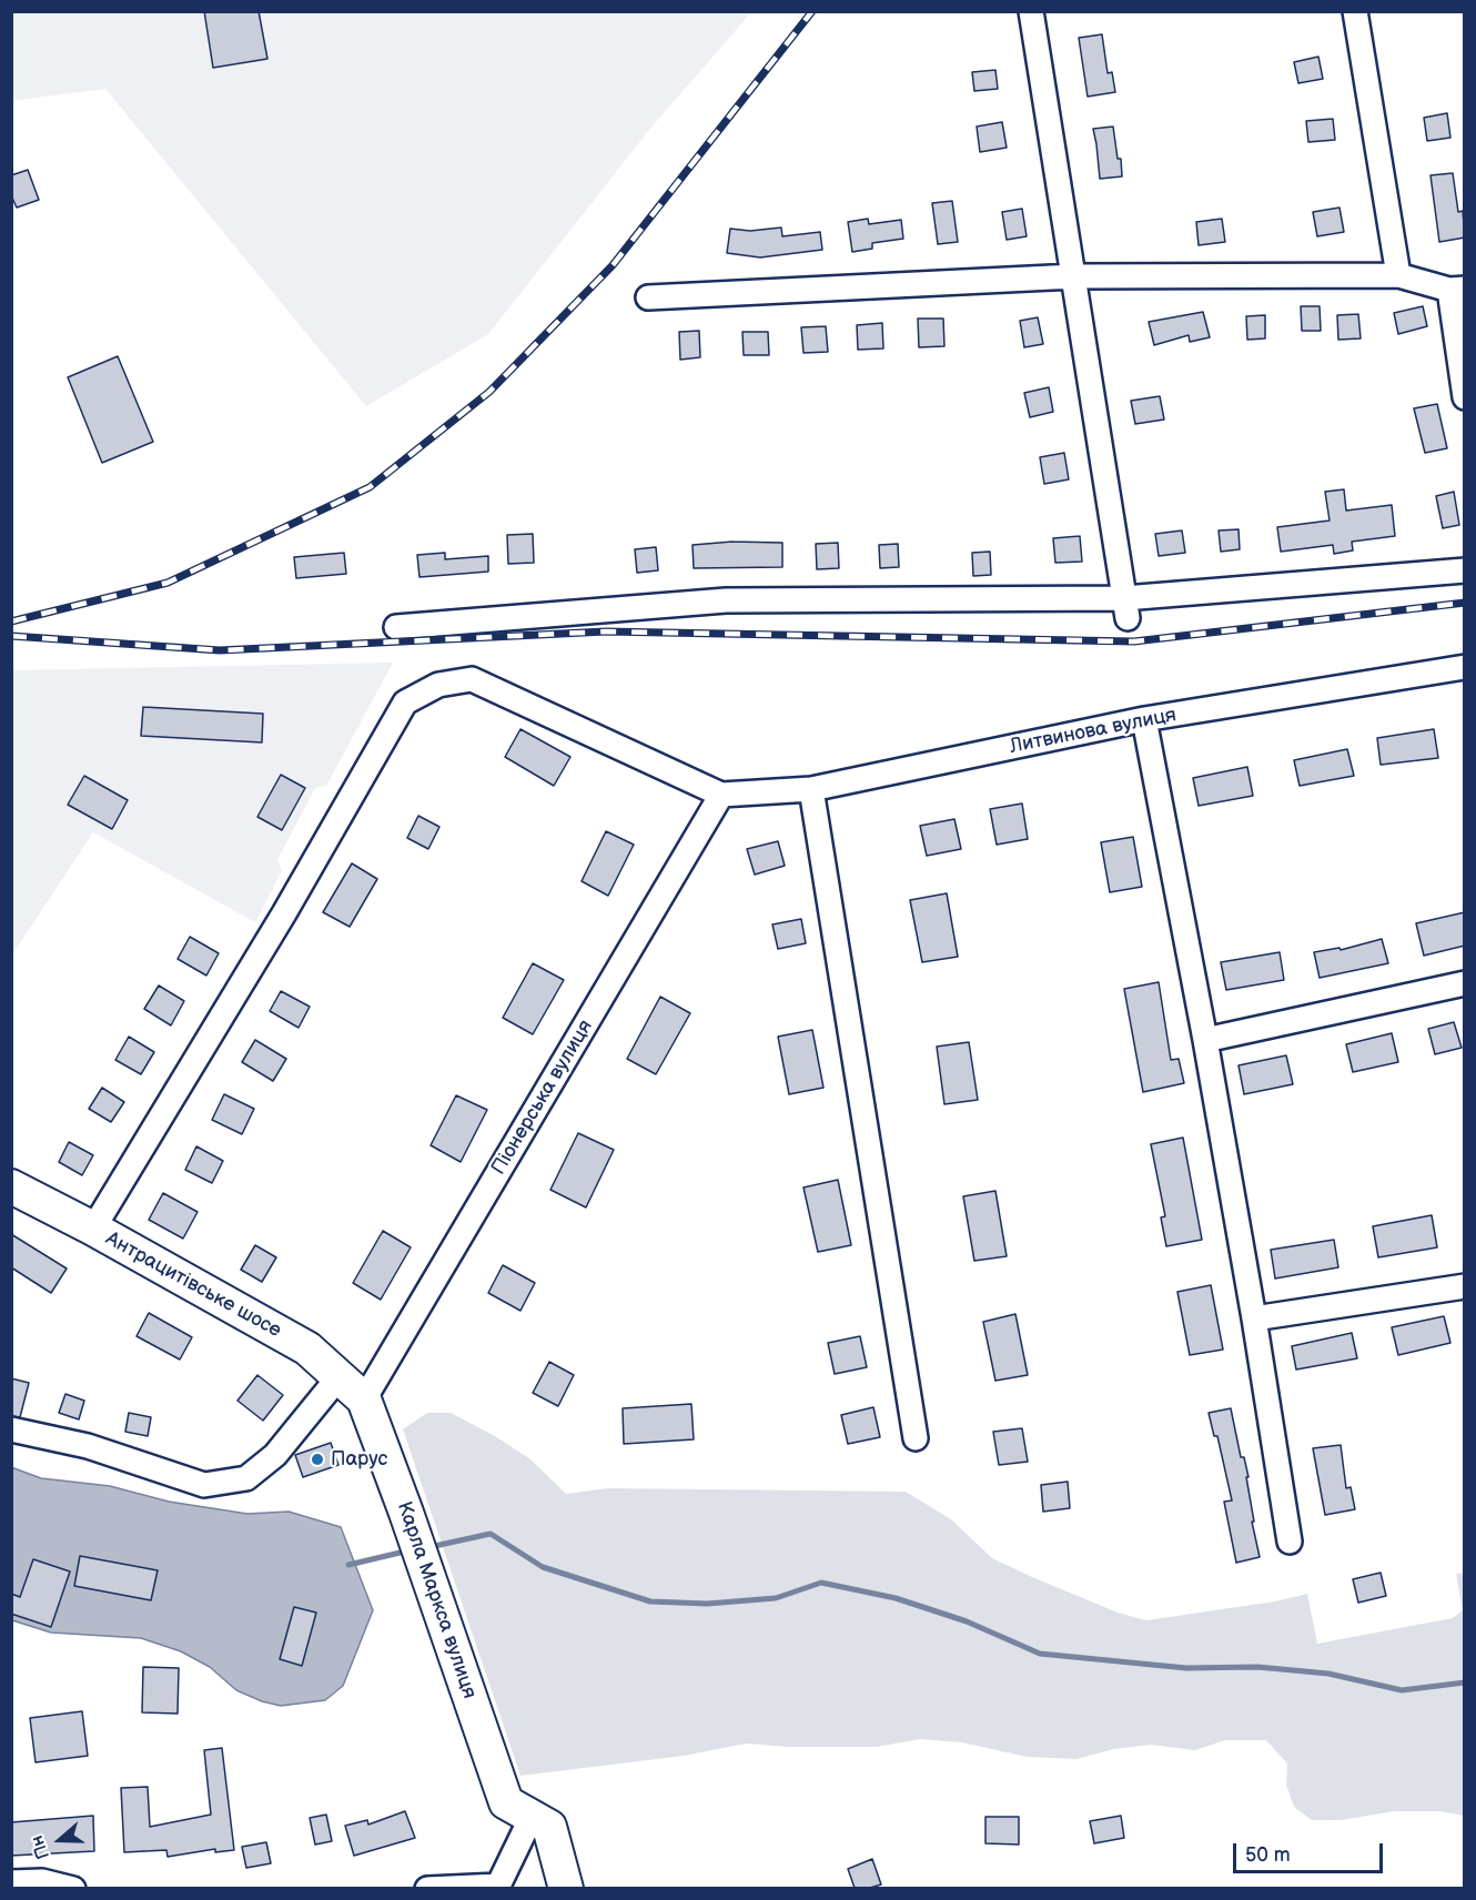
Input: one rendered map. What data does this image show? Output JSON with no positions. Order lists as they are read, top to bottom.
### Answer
{
  "streets": {
    "main road": ["Антрацитівське шосе", "Карла Маркса вулиця"],
    "street": ["Литвинова вулиця", "Піонерська вулиця"]
  },
  "crossings": [
    ["Литвинова вулиця", "Піонерська вулиця"],
    ["Піонерська вулиця", "Антрацитівське шосе"],
    ["Піонерська вулиця", "Карла Маркса вулиця"],
    ["Антрацитівське шосе", "Карла Маркса вулиця"]
  ],
  "places": ["Парус"],
  "scale_bar": "50 m",
  "north": "left"
}
